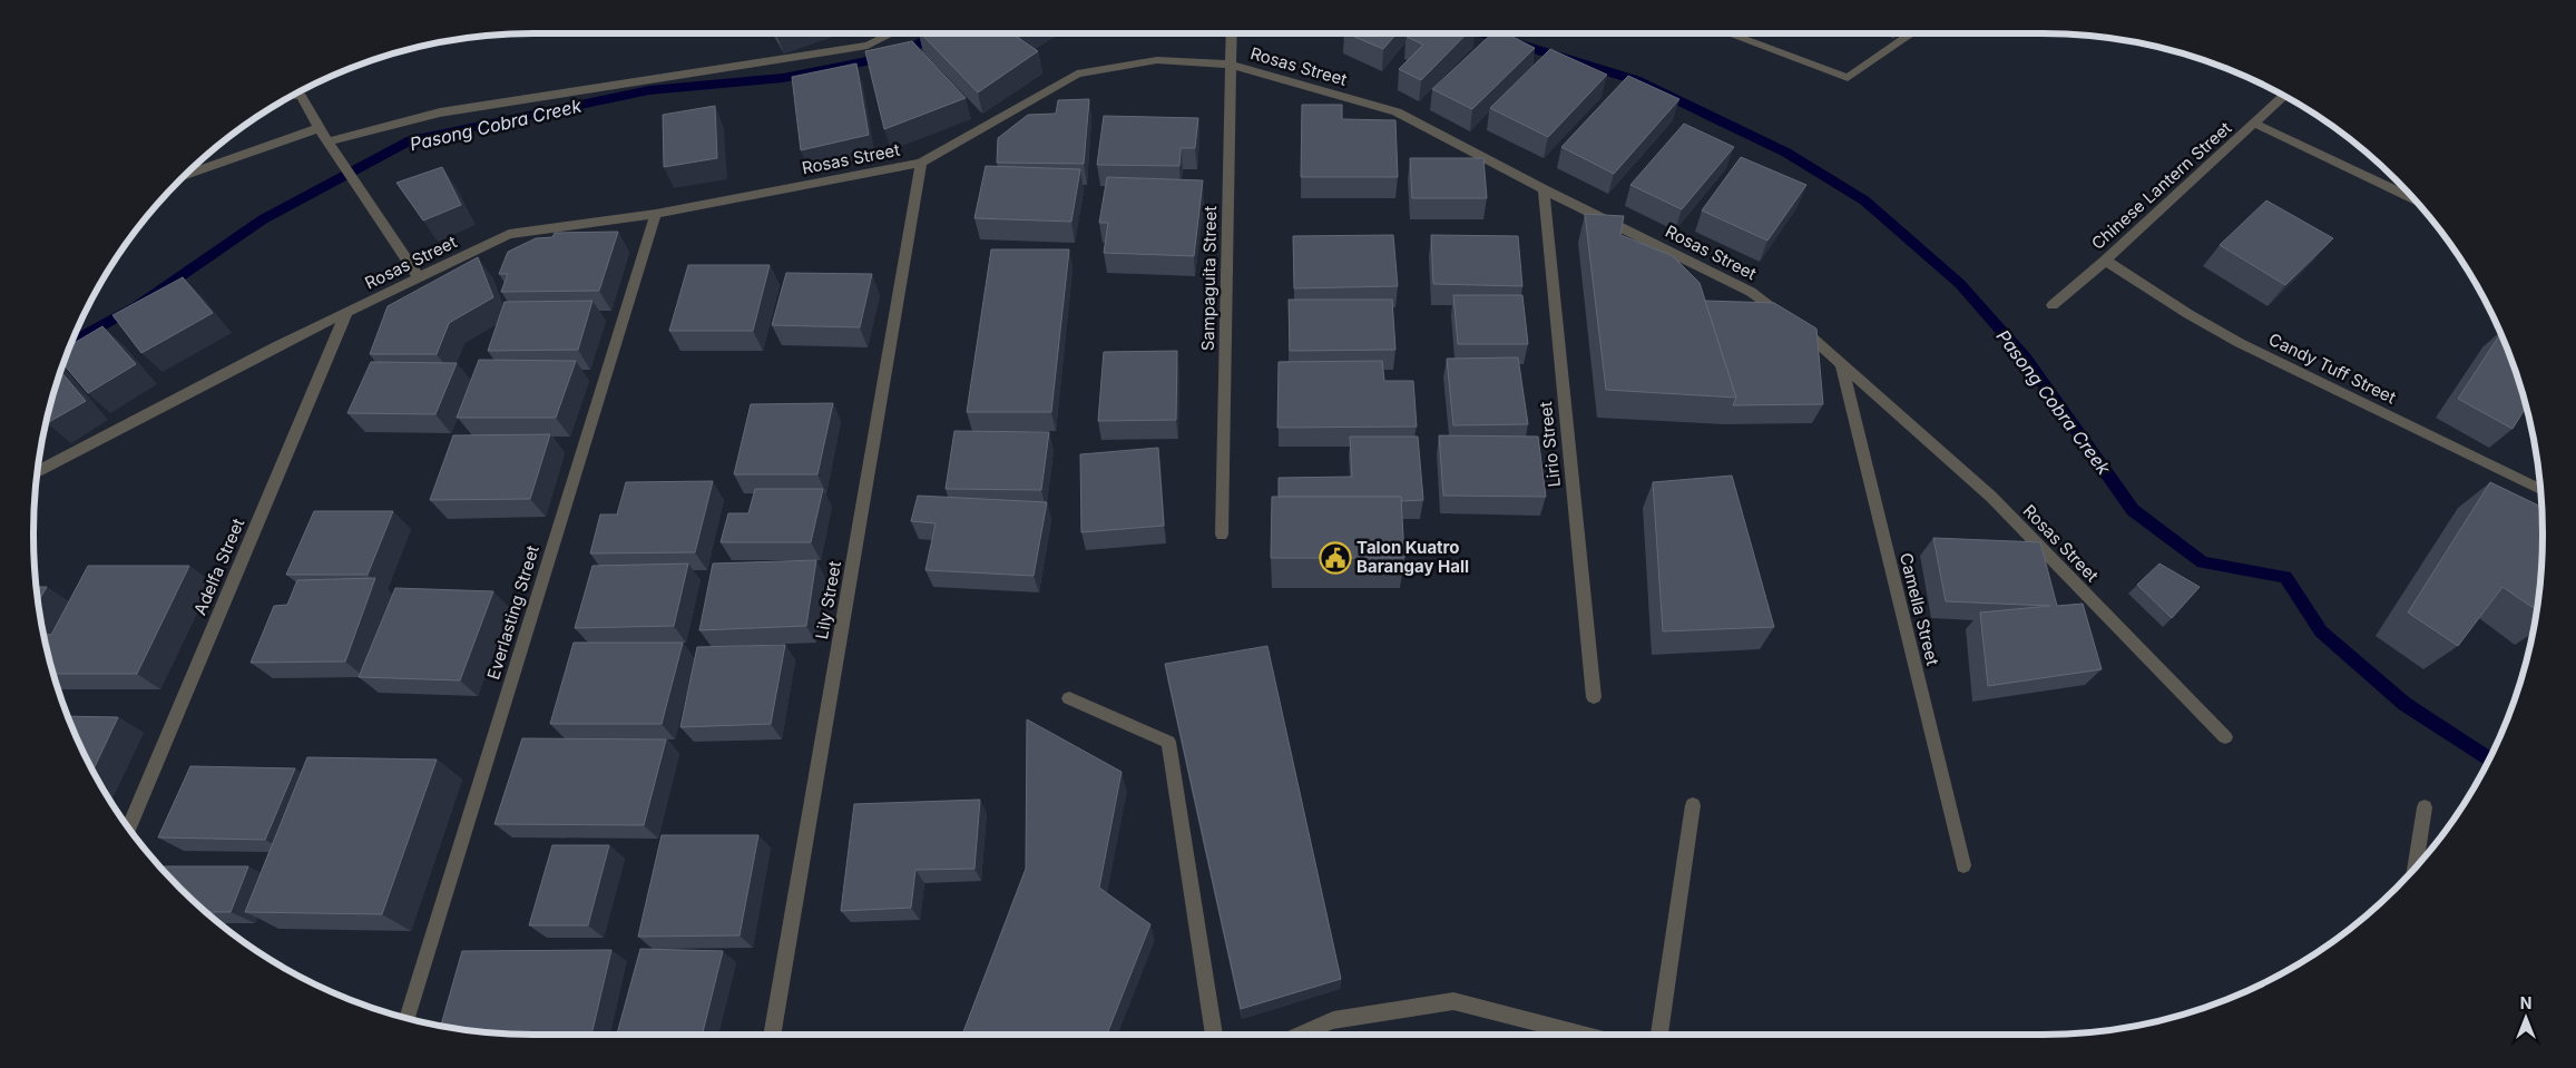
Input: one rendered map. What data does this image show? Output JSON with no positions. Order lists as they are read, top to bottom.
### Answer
{
  "streets": {
    "street": [
      "Rosas Street",
      "Chinese Lantern Street",
      "Sampaguita Street",
      "Candy Tuff Street",
      "Lirio Street",
      "Adelfa Street",
      "Lily Street",
      "Camella Street",
      "Everlasting Street"
    ]
  },
  "crossings": [
    ["Rosas Street", "Sampaguita Street"],
    ["Rosas Street", "Lirio Street"],
    ["Rosas Street", "Adelfa Street"],
    ["Rosas Street", "Lily Street"],
    ["Rosas Street", "Camella Street"],
    ["Rosas Street", "Everlasting Street"],
    ["Chinese Lantern Street", "Candy Tuff Street"]
  ],
  "water": ["Pasong Cobra Creek"],
  "places": {
    "public building": ["Talon Kuatro Barangay Hall"]
  },
  "north": "top"
}
